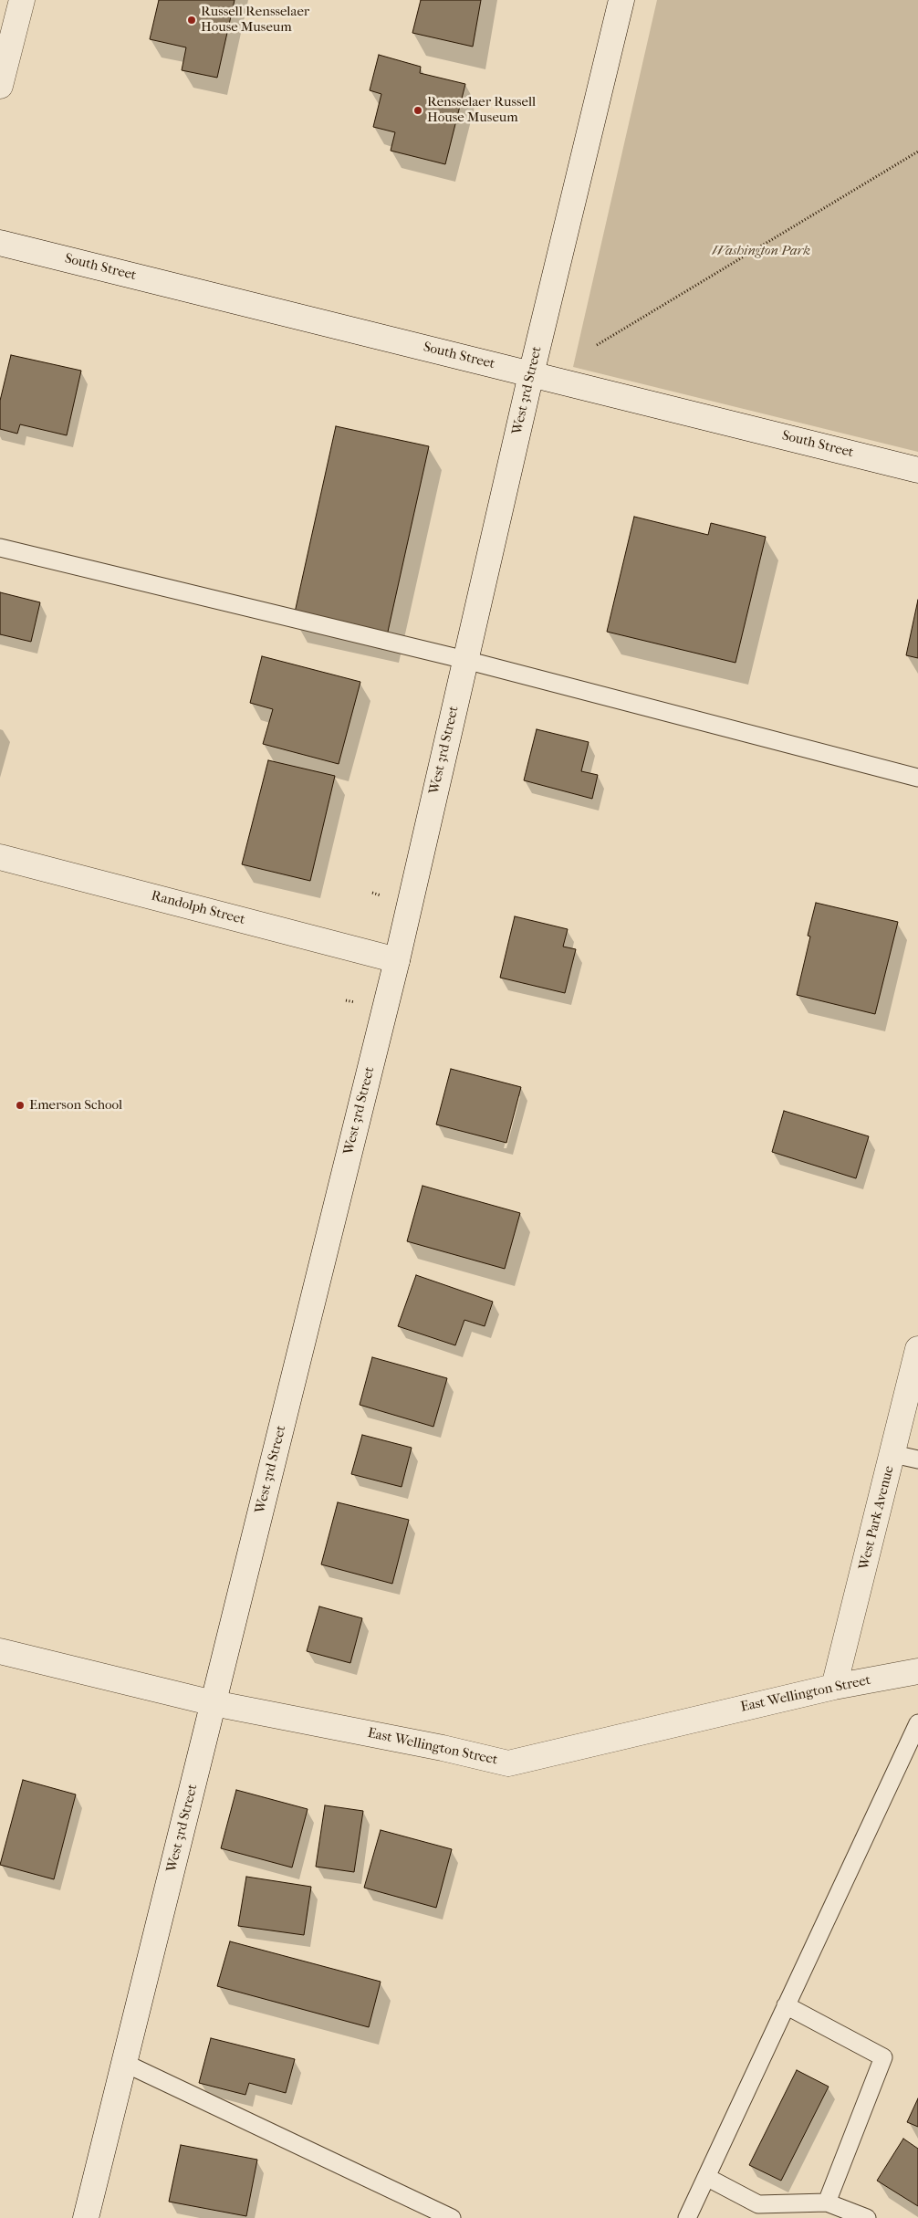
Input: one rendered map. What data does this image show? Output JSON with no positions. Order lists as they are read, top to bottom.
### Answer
{
  "streets": {
    "street": [
      "South Street",
      "West 3rd Street",
      "Randolph Street",
      "West Park Avenue",
      "East Wellington Street"
    ]
  },
  "crossings": [
    ["South Street", "West 3rd Street"],
    ["West 3rd Street", "Randolph Street"],
    ["West 3rd Street", "East Wellington Street"],
    ["West Park Avenue", "East Wellington Street"]
  ],
  "parks": ["Washington Park"],
  "places": ["Russell Rensselaer House Museum", "Rensselaer Russell House Museum", "Emerson School"]
}
